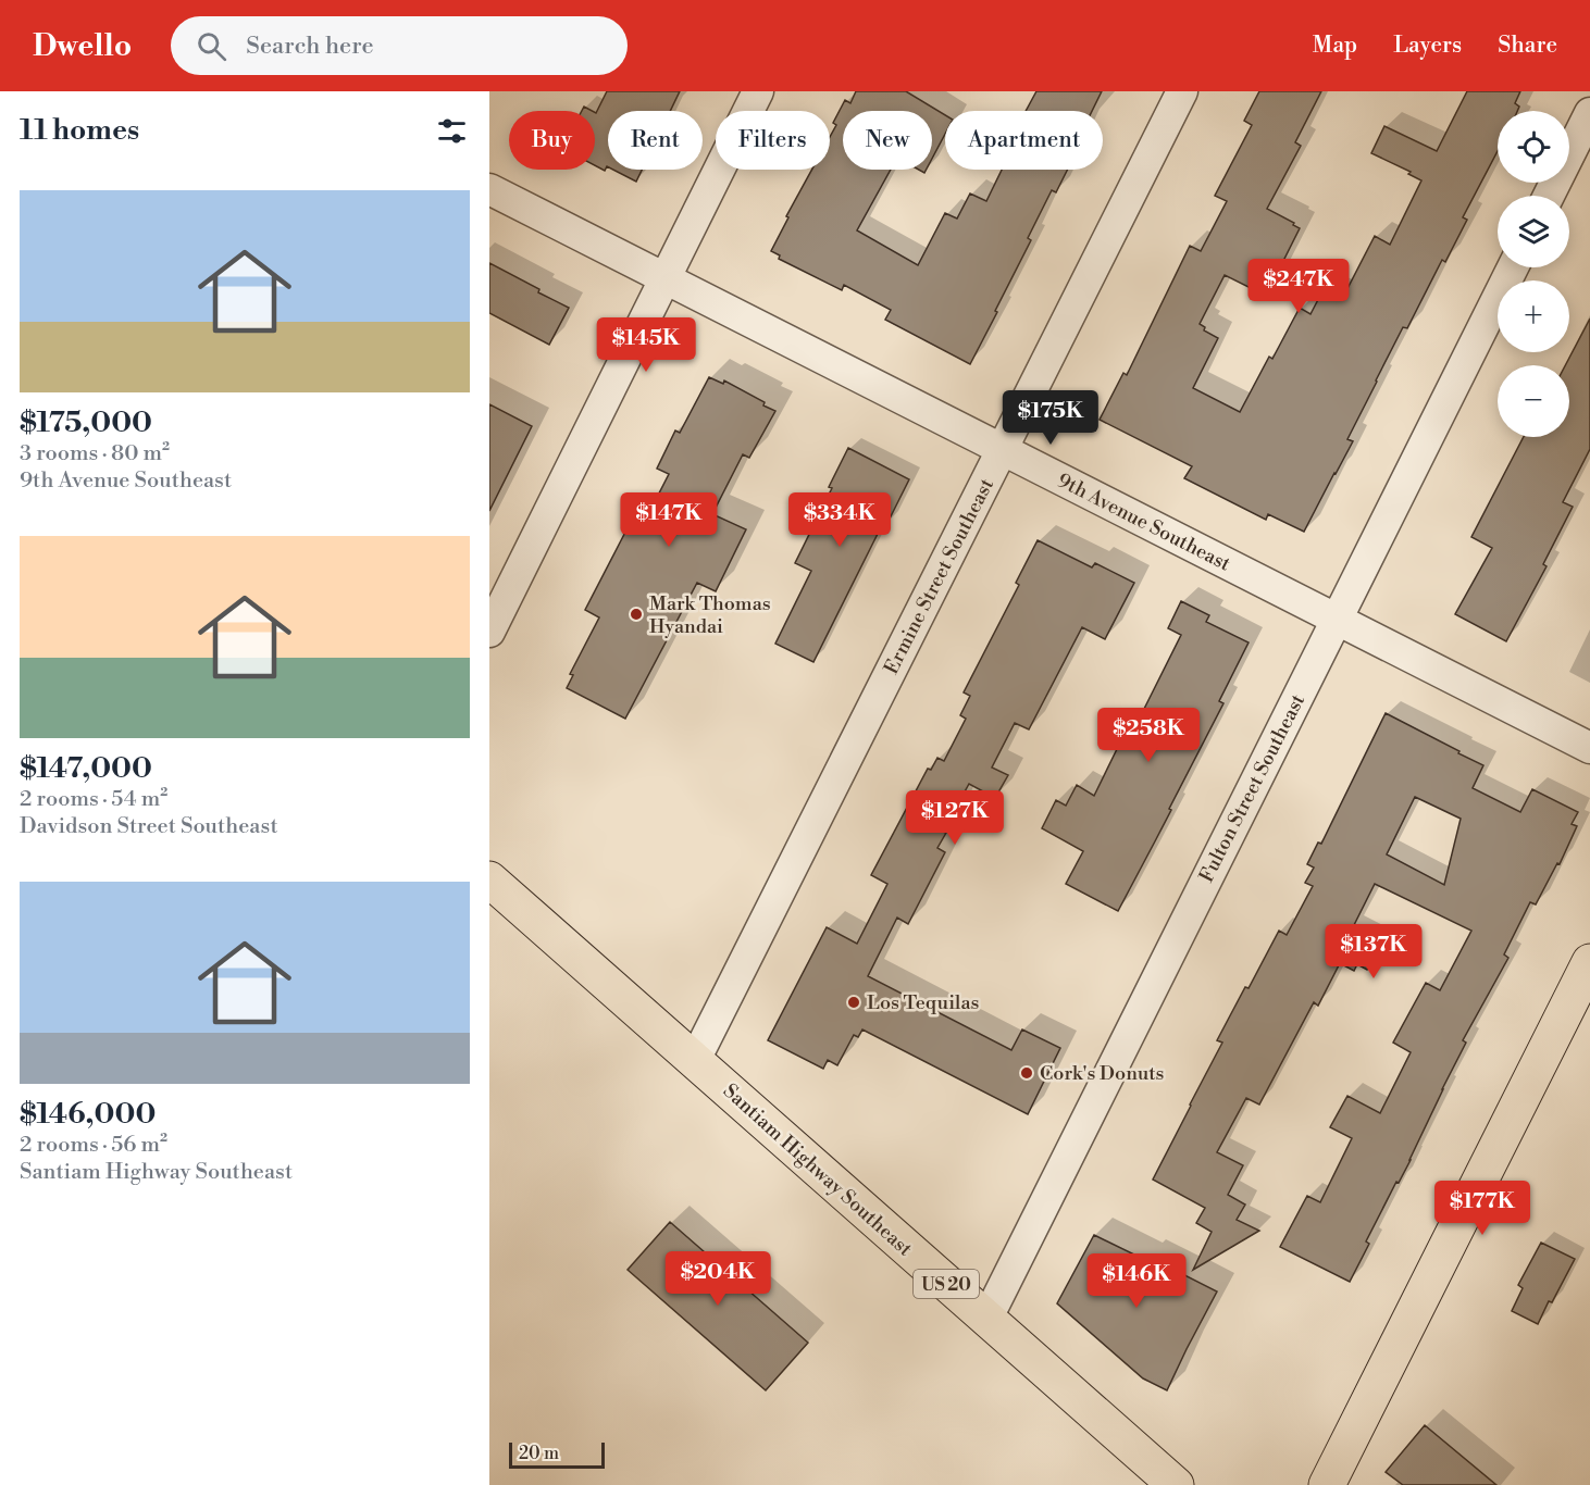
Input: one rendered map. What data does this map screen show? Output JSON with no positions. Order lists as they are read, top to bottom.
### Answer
{
  "streets": {
    "main road": ["Santiam Highway Southeast", "US 20"],
    "street": ["9th Avenue Southeast", "Ermine Street Southeast", "Fulton Street Southeast"]
  },
  "crossings": [
    ["9th Avenue Southeast", "Ermine Street Southeast"],
    ["9th Avenue Southeast", "Fulton Street Southeast"],
    ["Ermine Street Southeast", "Santiam Highway Southeast"],
    ["Fulton Street Southeast", "Santiam Highway Southeast"]
  ],
  "places": ["Mark Thomas Hyandai", "Los Tequilas", "Cork's Donuts"],
  "scale_bar": "20 m",
  "page": {
    "header": "Dwello",
    "search": "Search here",
    "nav": ["Map", "Layers", "Share"],
    "heading": "11 homes",
    "map_buttons": ["+", "−"],
    "chip": [
      "Buy",
      "Rent",
      "Filters",
      "New",
      "Apartment"
    ],
    "list": [
      {
        "name": "$175,000",
        "note": "3 rooms · 80 m² · 9th Avenue Southeast"
      },
      {
        "name": "$147,000",
        "note": "2 rooms · 54 m² · Davidson Street Southeast"
      },
      {
        "name": "$146,000",
        "note": "2 rooms · 56 m² · Santiam Highway Southeast"
      }
    ],
    "price": [
      "$247K",
      "$145K",
      "$175K",
      "$147K",
      "$334K",
      "$258K",
      "$127K",
      "$137K",
      "$177K",
      "$204K",
      "$146K"
    ],
    "scale": "20 m"
  }
}
